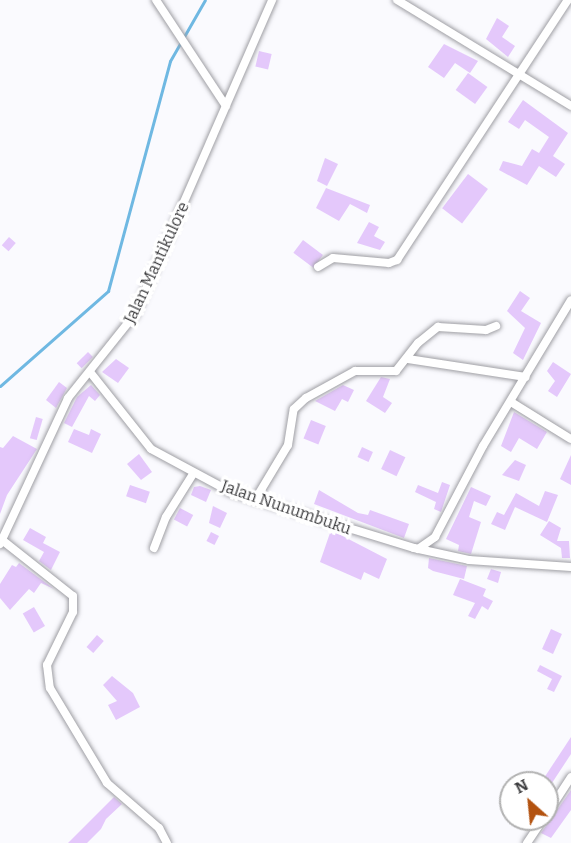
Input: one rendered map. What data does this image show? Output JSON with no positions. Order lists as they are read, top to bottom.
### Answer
{
  "streets": {
    "street": ["Jalan Mantikulore", "Jalan Nunumbuku"]
  },
  "crossings": [
    ["Jalan Mantikulore", "Jalan Nunumbuku"]
  ],
  "north": "top left"
}
